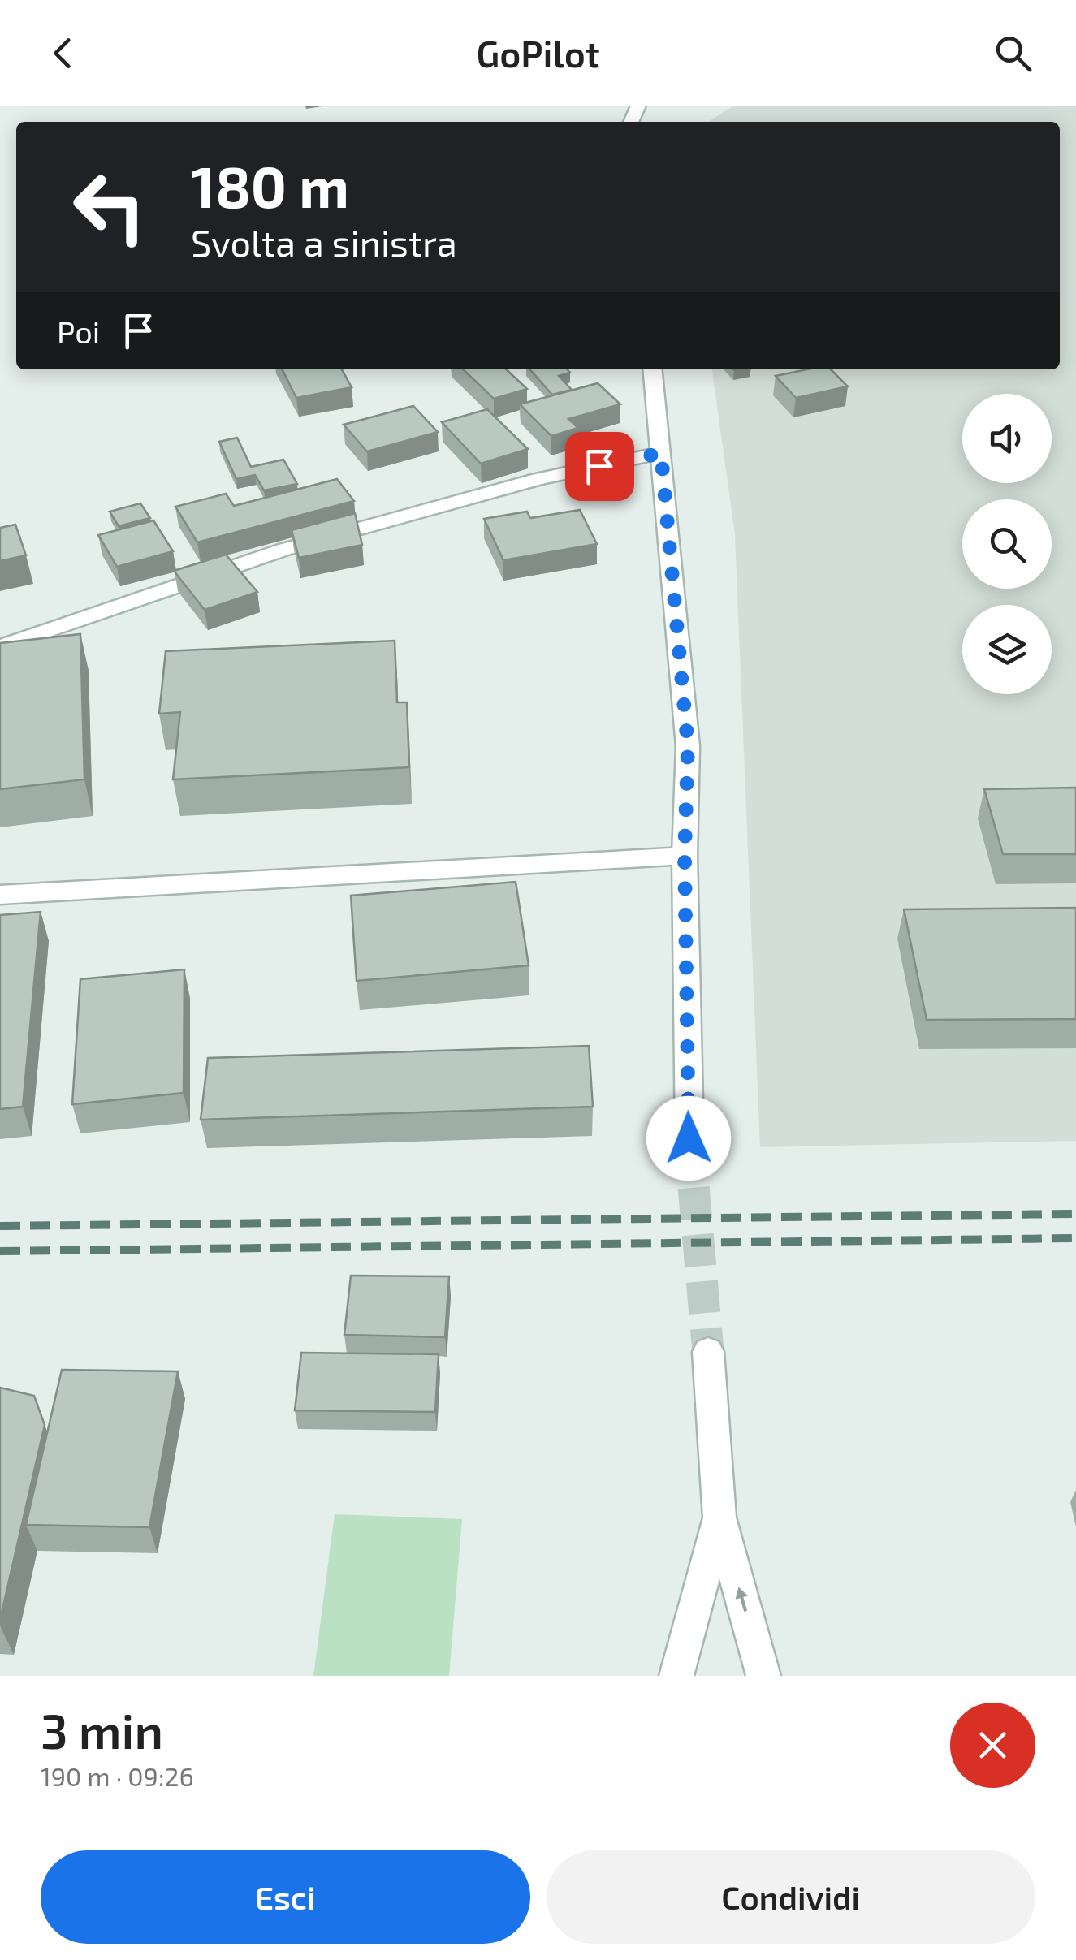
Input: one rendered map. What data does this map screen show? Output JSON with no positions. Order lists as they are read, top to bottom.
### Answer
{
  "page": {
    "header": "GoPilot",
    "turn": ["180 m", "Svolta a sinistra"],
    "then": "Poi",
    "heading": ["3 min", "190 m · 09:26"],
    "buttons": ["Esci", "Condividi"]
  }
}
